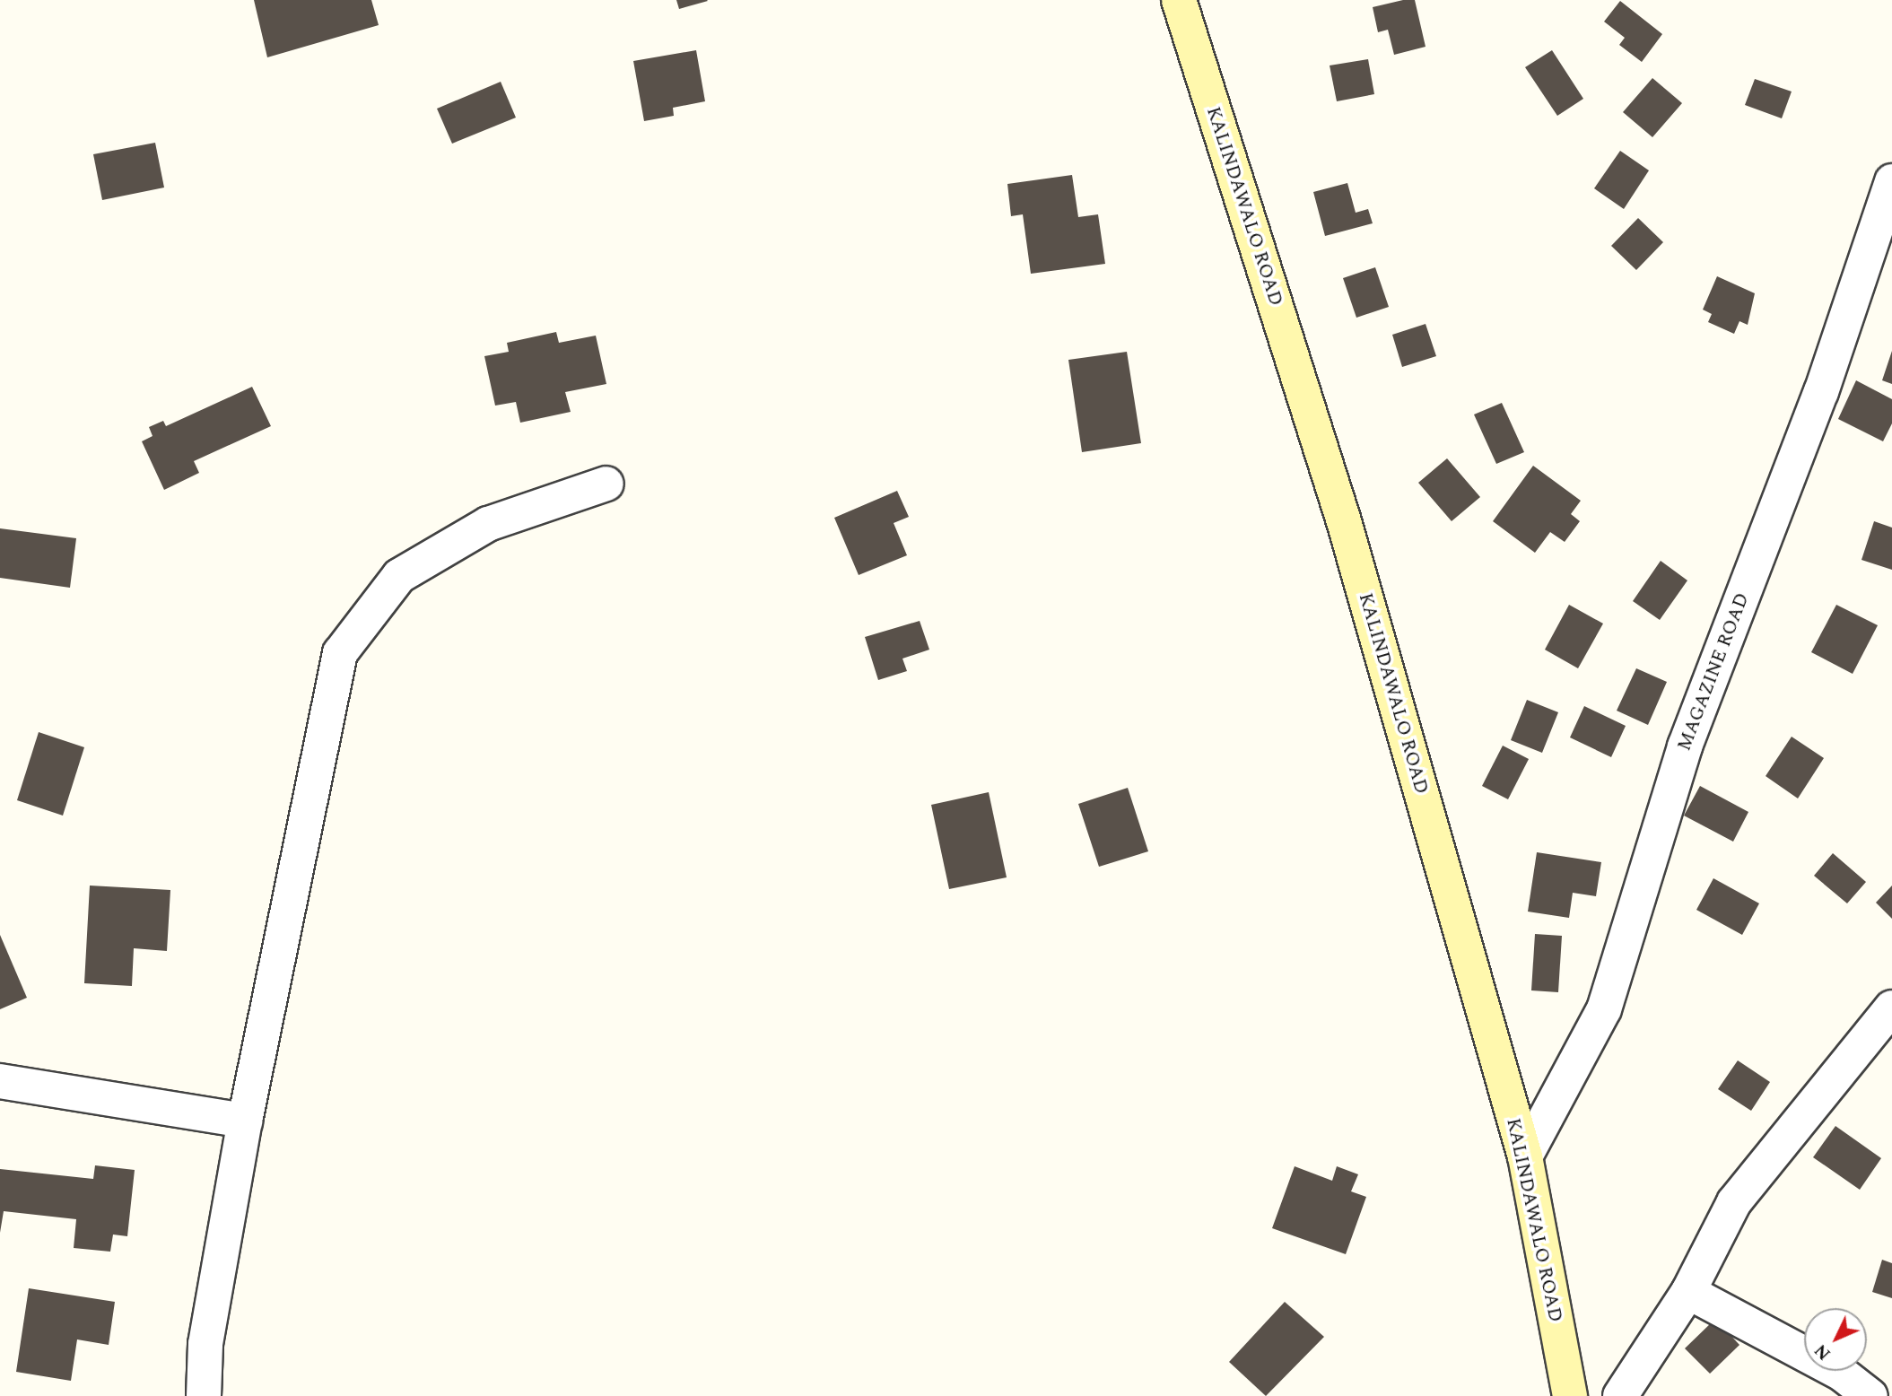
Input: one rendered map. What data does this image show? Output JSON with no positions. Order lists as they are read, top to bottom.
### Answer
{
  "streets": {
    "street": ["KALINDAWALO ROAD", "MAGAZINE ROAD"]
  },
  "crossings": [
    ["KALINDAWALO ROAD", "MAGAZINE ROAD"]
  ],
  "north": "bottom left"
}
